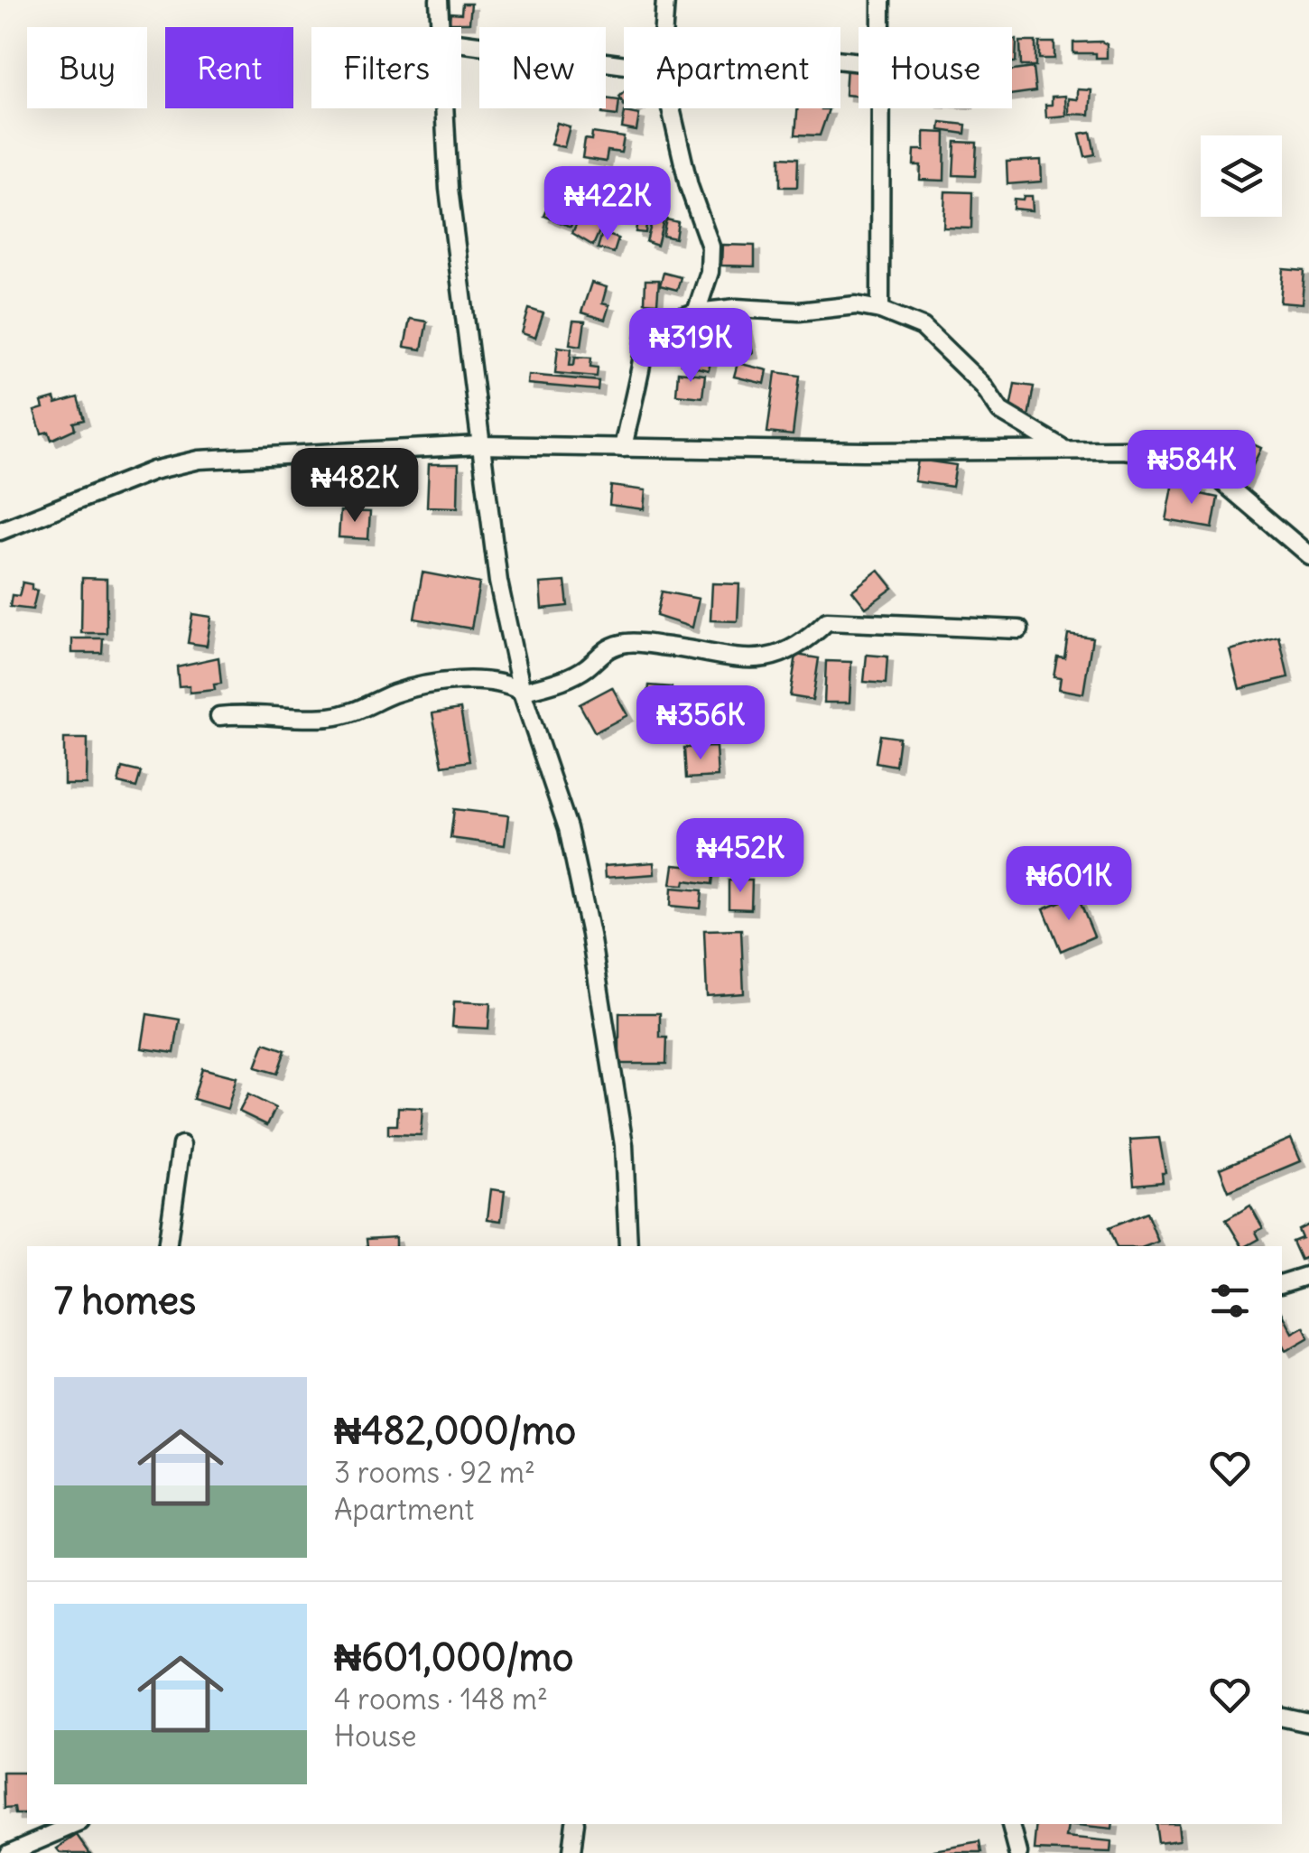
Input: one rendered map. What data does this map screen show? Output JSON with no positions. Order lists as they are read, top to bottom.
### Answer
{
  "page": {
    "chip": [
      "Buy",
      "Rent",
      "Filters",
      "New",
      "Apartment",
      "House"
    ],
    "price": [
      "₦422K",
      "₦319K",
      "₦584K",
      "₦482K",
      "₦356K",
      "₦452K",
      "₦601K"
    ],
    "heading": "7 homes",
    "list": [
      {
        "name": "₦482,000/mo",
        "note": "3 rooms · 92 m² · Apartment"
      },
      {
        "name": "₦601,000/mo",
        "note": "4 rooms · 148 m² · House"
      }
    ]
  }
}
